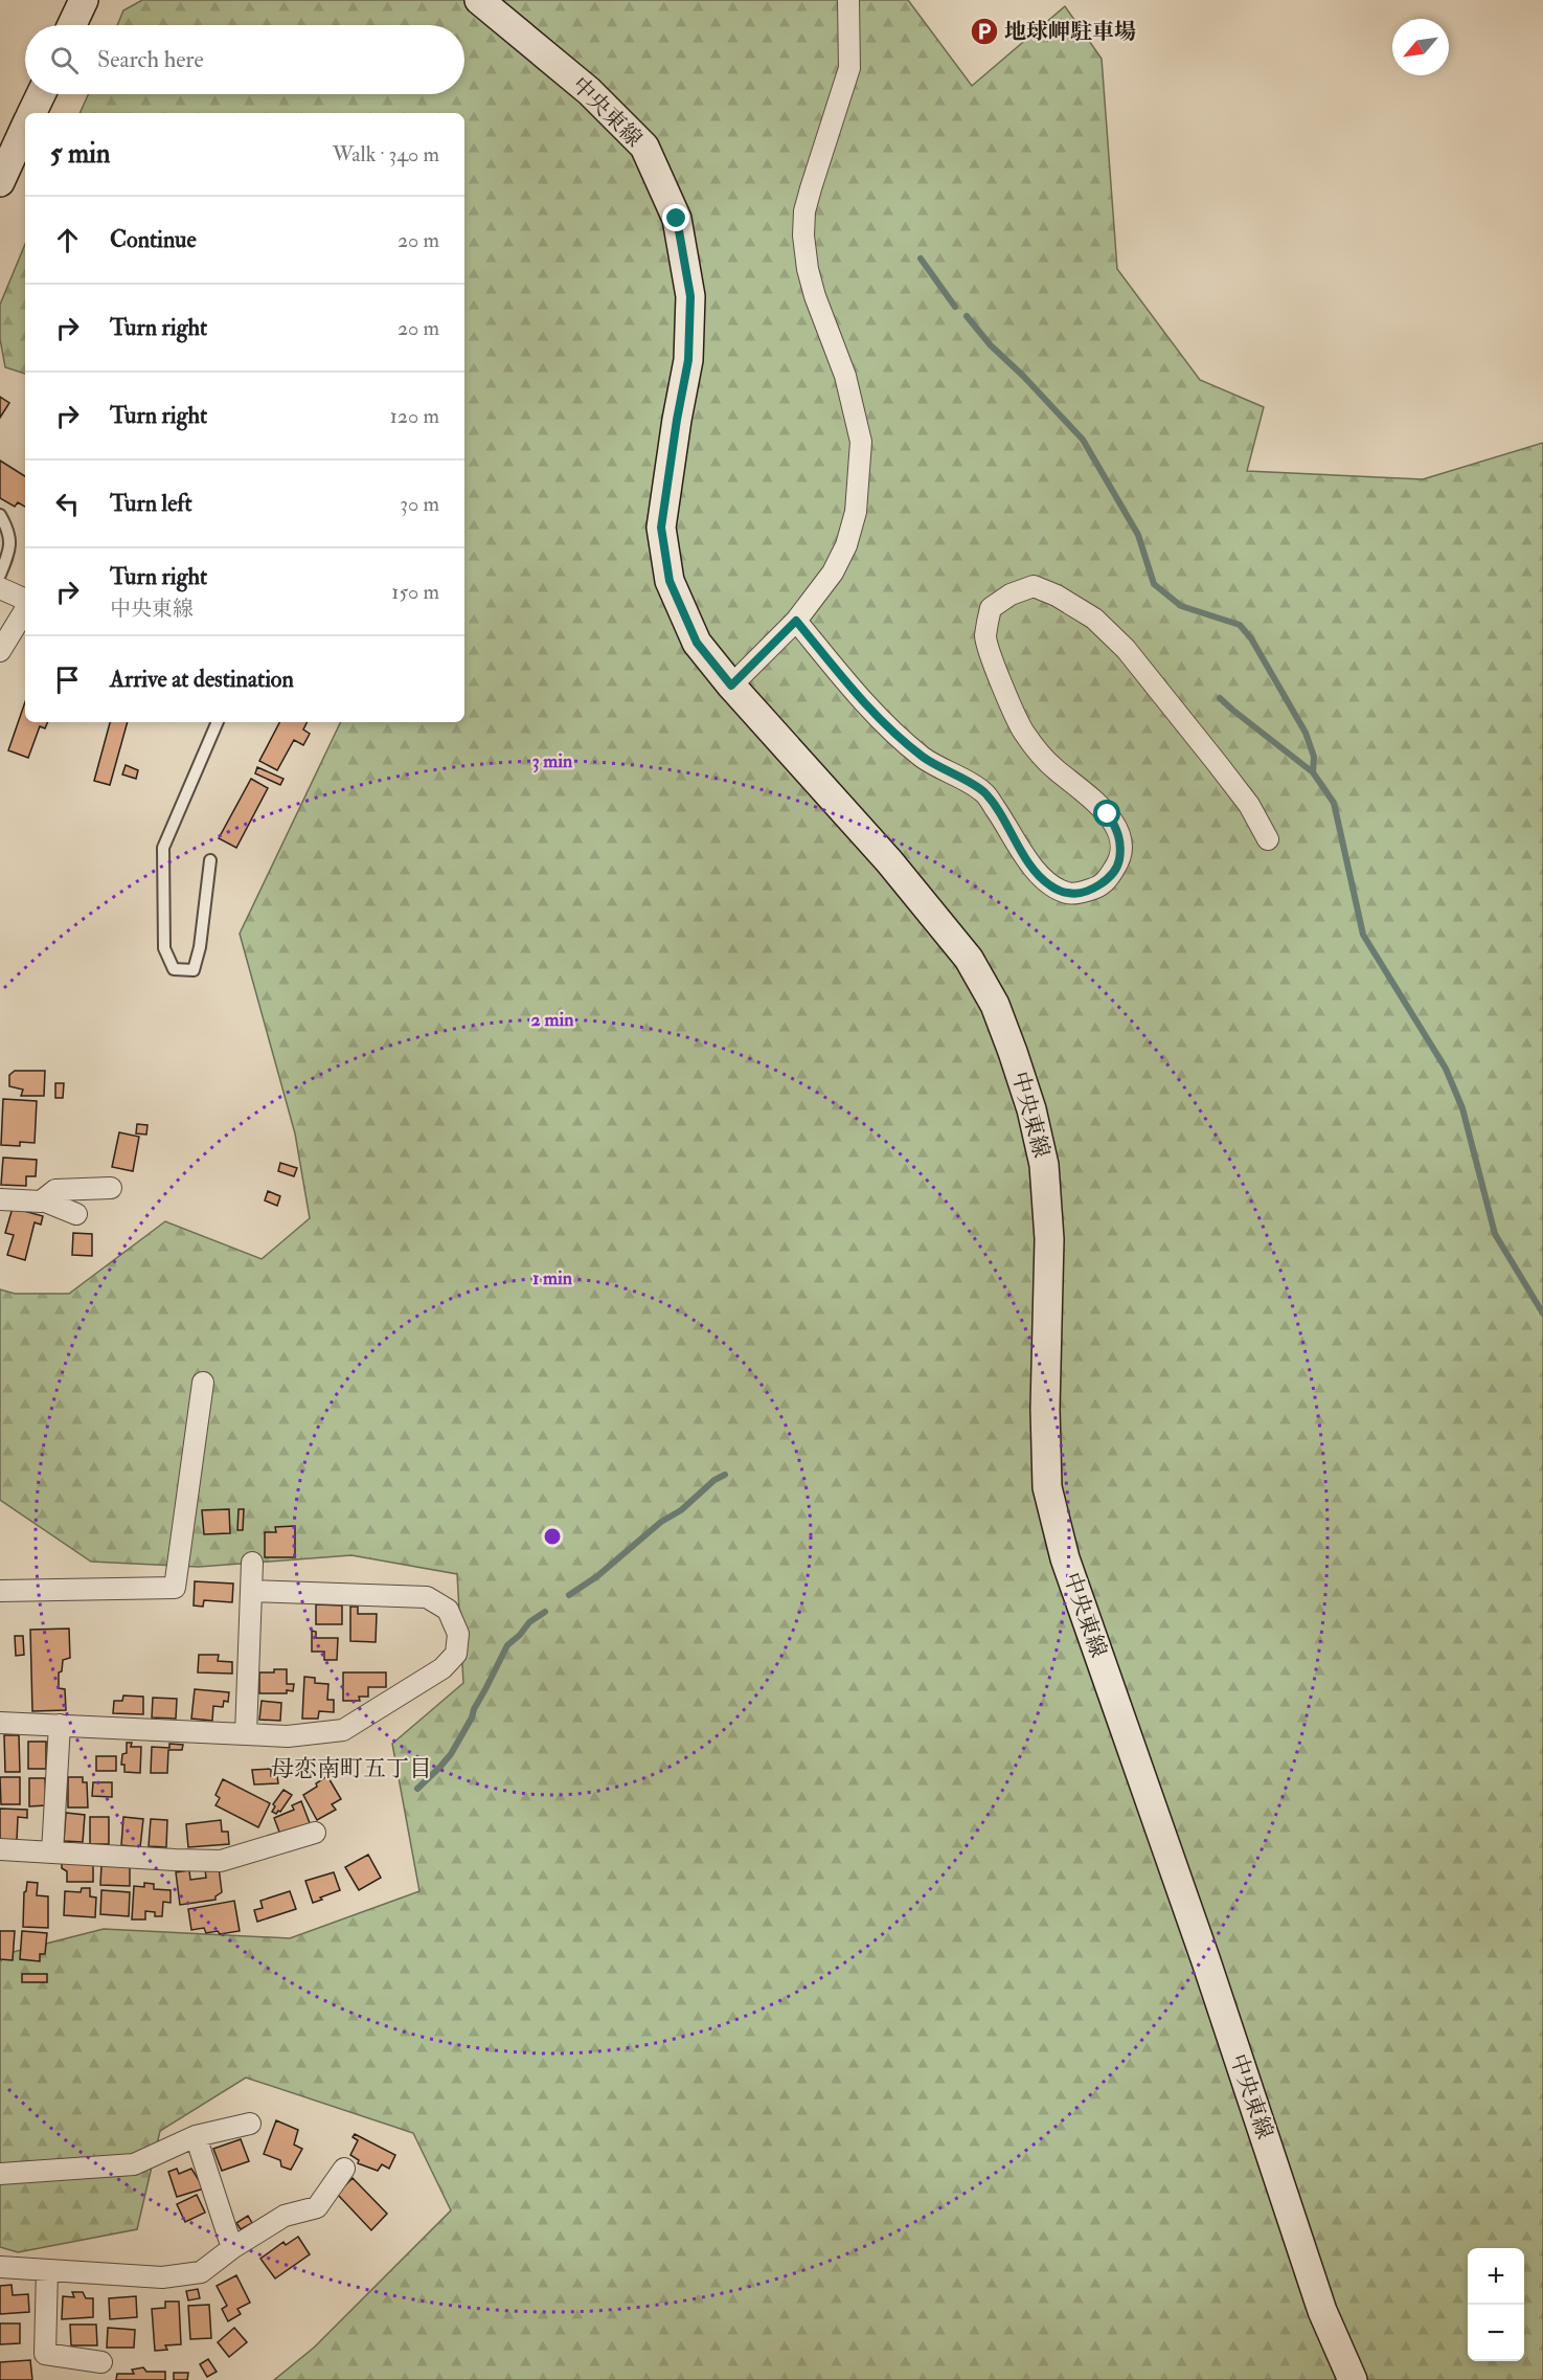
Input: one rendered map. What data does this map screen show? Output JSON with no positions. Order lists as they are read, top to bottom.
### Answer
{
  "streets": {
    "street": ["中央東線"]
  },
  "districts": ["母恋南町五丁目"],
  "places": {
    "parking": ["地球岬駐車場"]
  },
  "north": "bottom left",
  "page": {
    "search": "Search here",
    "heading": ["5 min", "Walk · 340 m"],
    "list": [
      ["Continue", "20 m"],
      ["Turn right", "20 m"],
      ["Turn right", "120 m"],
      ["Turn left", "30 m"],
      ["Turn right", "中央東線", "150 m"],
      "Arrive at destination"
    ],
    "map_buttons": ["+", "−"]
  },
  "rings": ["3 min", "2 min", "1 min"]
}
